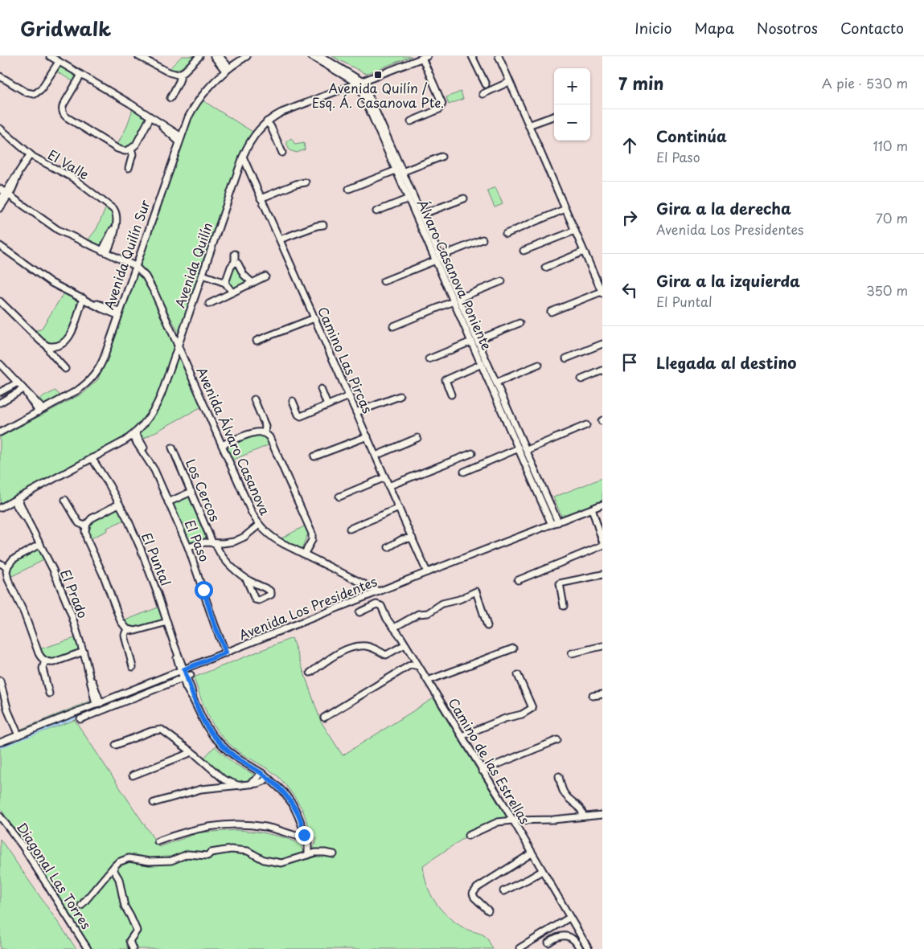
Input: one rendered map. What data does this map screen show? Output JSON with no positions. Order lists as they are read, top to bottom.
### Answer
{
  "streets": {
    "street": [
      "El Valle",
      "Avenida Quilín Sur",
      "Avenida Quilín",
      "Álvaro Casanova Poniente",
      "Camino Las Pircas",
      "Avenida Álvaro Casanova",
      "Los Cercos",
      "El Paso",
      "El Puntal",
      "El Prado",
      "Avenida Los Presidentes",
      "Camino de las Estrellas",
      "Diagonal Las Torres"
    ]
  },
  "crossings": [
    ["Avenida Quilín Sur", "Avenida Álvaro Casanova"],
    ["Avenida Quilín", "Álvaro Casanova Poniente"],
    ["Avenida Quilín", "Camino Las Pircas"],
    ["Avenida Quilín", "Avenida Álvaro Casanova"],
    ["Avenida Quilín", "El Paso"],
    ["Avenida Quilín", "El Puntal"],
    ["Avenida Quilín", "El Prado"],
    ["Álvaro Casanova Poniente", "Avenida Los Presidentes"],
    ["Camino Las Pircas", "Avenida Los Presidentes"],
    ["Avenida Álvaro Casanova", "Avenida Los Presidentes"],
    ["El Paso", "Avenida Los Presidentes"],
    ["El Puntal", "Avenida Los Presidentes"],
    ["El Prado", "Avenida Los Presidentes"]
  ],
  "places": {
    "transit": ["Avenida Quilín / Esq. Á. Casanova Pte."]
  },
  "page": {
    "header": "Gridwalk",
    "nav": [
      "Inicio",
      "Mapa",
      "Nosotros",
      "Contacto"
    ],
    "heading": ["7 min", "A pie · 530 m"],
    "map_buttons": ["+", "−"],
    "list": [
      ["Continúa", "El Paso", "110 m"],
      ["Gira a la derecha", "Avenida Los Presidentes", "70 m"],
      ["Gira a la izquierda", "El Puntal", "350 m"],
      "Llegada al destino"
    ]
  }
}
